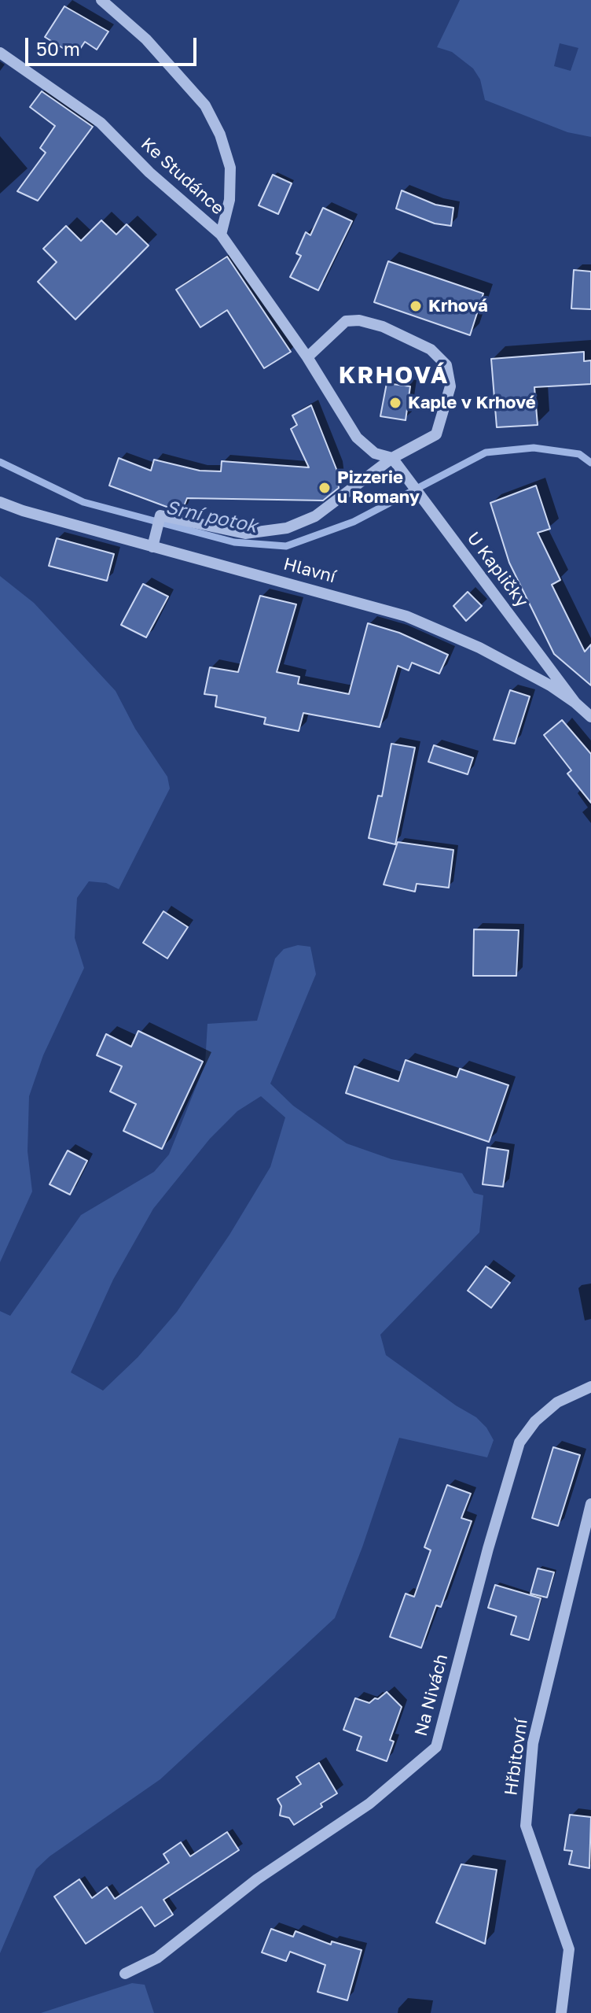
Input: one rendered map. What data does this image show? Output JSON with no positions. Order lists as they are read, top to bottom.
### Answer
{
  "streets": {
    "street": [
      "Ke Studánce",
      "U Kapličky",
      "Hlavní",
      "Na Nivách",
      "Hřbitovní"
    ]
  },
  "crossings": [
    ["Ke Studánce", "U Kapličky"],
    ["U Kapličky", "Hlavní"]
  ],
  "districts": ["KRHOVÁ"],
  "water": ["Srní potok"],
  "places": ["Krhová", "Kaple v Krhové", "Pizzerie u Romany"],
  "scale_bar": "50 m"
}
